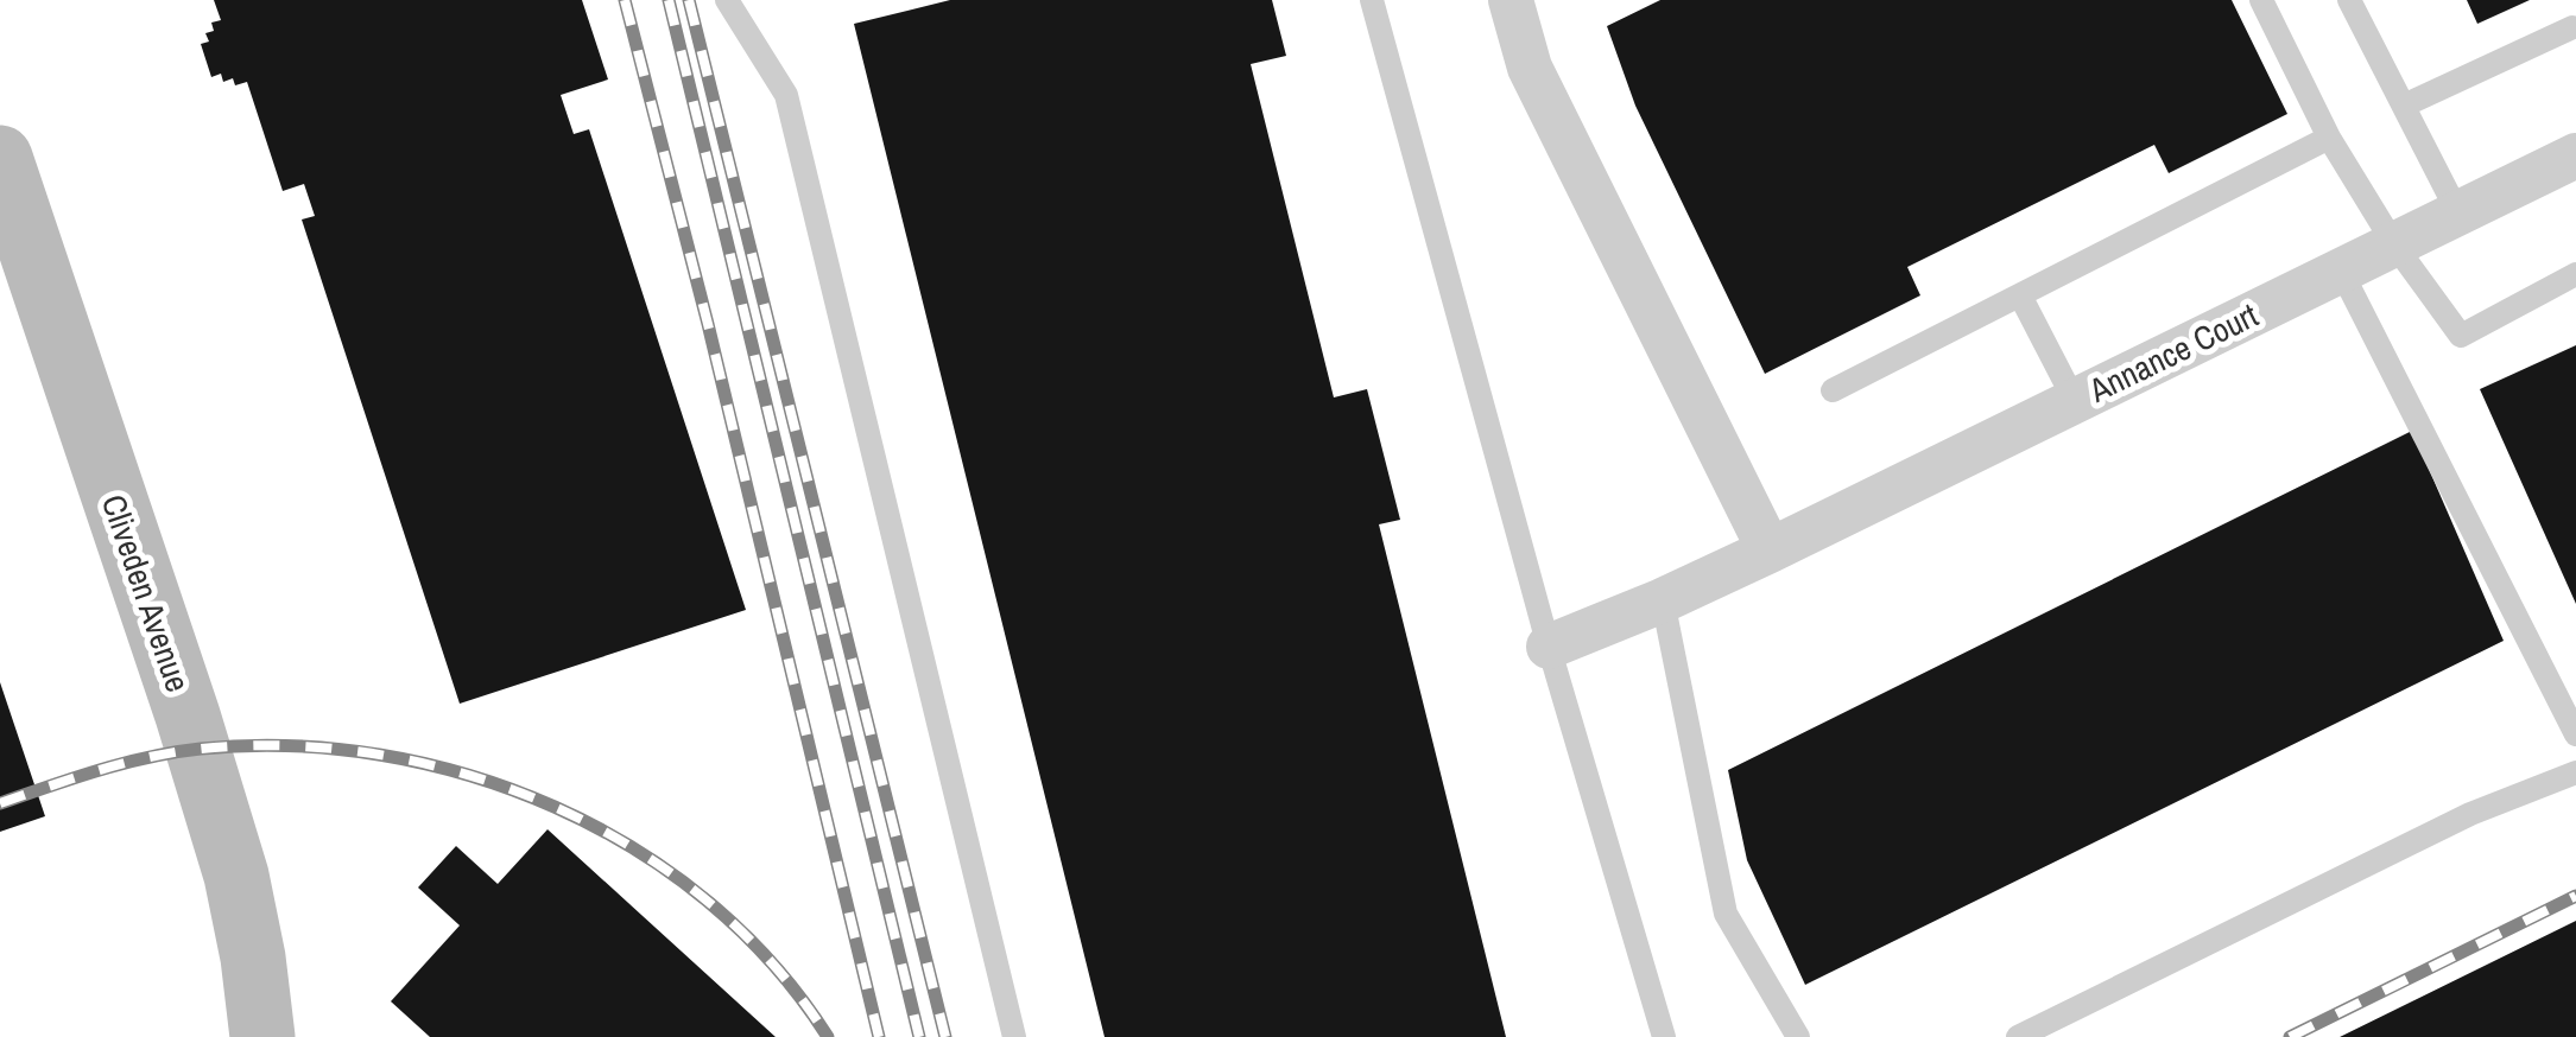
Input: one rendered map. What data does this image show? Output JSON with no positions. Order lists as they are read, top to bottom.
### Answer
{
  "streets": {
    "street": ["Annance Court", "Cliveden Avenue"]
  }
}
